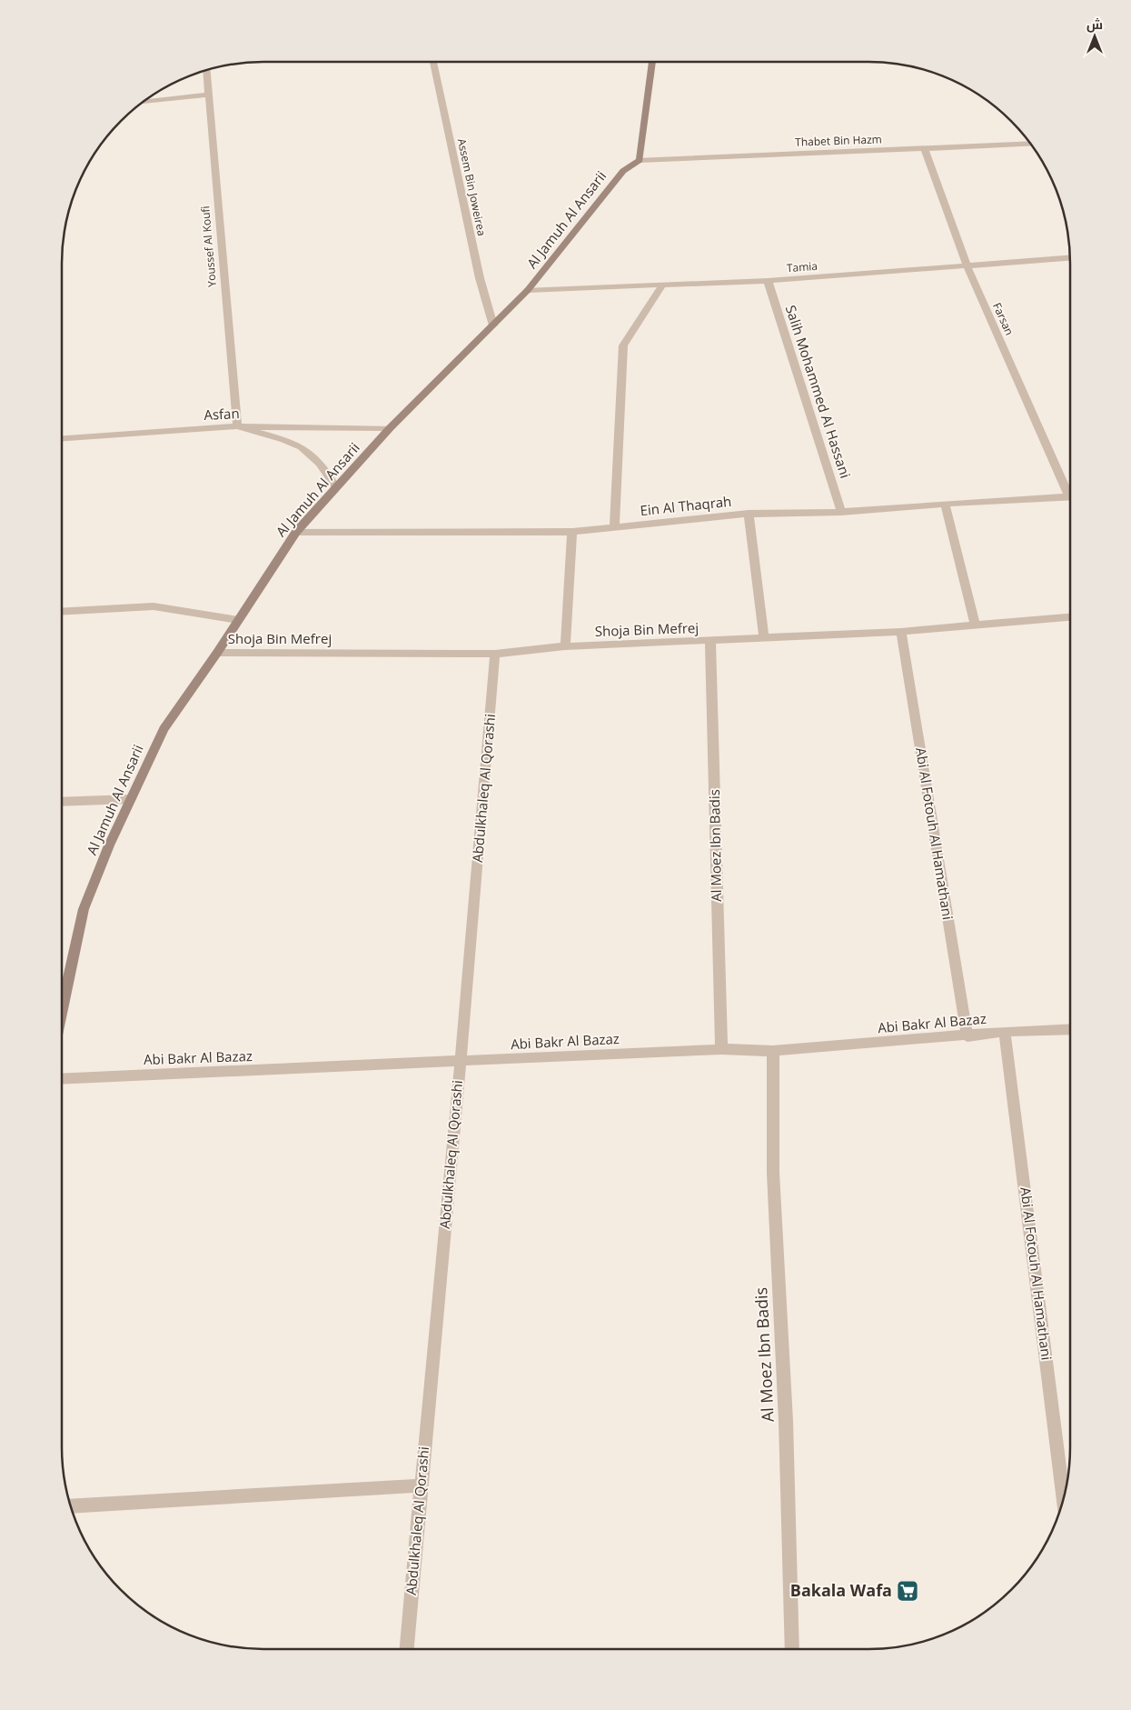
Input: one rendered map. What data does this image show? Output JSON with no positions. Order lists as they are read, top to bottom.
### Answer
{
  "streets": {
    "street": [
      "Thabet Bin Hazm",
      "Assem Bin Joweirea",
      "Al Jamuh Al Ansarii",
      "Youssef Al Koufi",
      "Tamia",
      "Farsan",
      "Salih Mohammed Al Hassani",
      "Asfan",
      "Ein Al Thaqrah",
      "Shoja Bin Mefrej",
      "Abdulkhaleq Al Qorashi",
      "Abi Al Fotouh Al Hamathani",
      "Al Moez Ibn Badis",
      "Abi Bakr Al Bazaz"
    ]
  },
  "crossings": [
    ["Thabet Bin Hazm", "Al Jamuh Al Ansarii"],
    ["Thabet Bin Hazm", "Farsan"],
    ["Assem Bin Joweirea", "Al Jamuh Al Ansarii"],
    ["Al Jamuh Al Ansarii", "Tamia"],
    ["Al Jamuh Al Ansarii", "Asfan"],
    ["Al Jamuh Al Ansarii", "Ein Al Thaqrah"],
    ["Al Jamuh Al Ansarii", "Shoja Bin Mefrej"],
    ["Youssef Al Koufi", "Asfan"],
    ["Tamia", "Farsan"],
    ["Tamia", "Salih Mohammed Al Hassani"],
    ["Salih Mohammed Al Hassani", "Ein Al Thaqrah"],
    ["Shoja Bin Mefrej", "Abdulkhaleq Al Qorashi"],
    ["Shoja Bin Mefrej", "Abi Al Fotouh Al Hamathani"],
    ["Shoja Bin Mefrej", "Al Moez Ibn Badis"],
    ["Abdulkhaleq Al Qorashi", "Abi Bakr Al Bazaz"],
    ["Abi Al Fotouh Al Hamathani", "Abi Bakr Al Bazaz"],
    ["Al Moez Ibn Badis", "Abi Bakr Al Bazaz"]
  ],
  "places": {
    "supermarket": ["Bakala Wafa"]
  },
  "north": "top"
}
